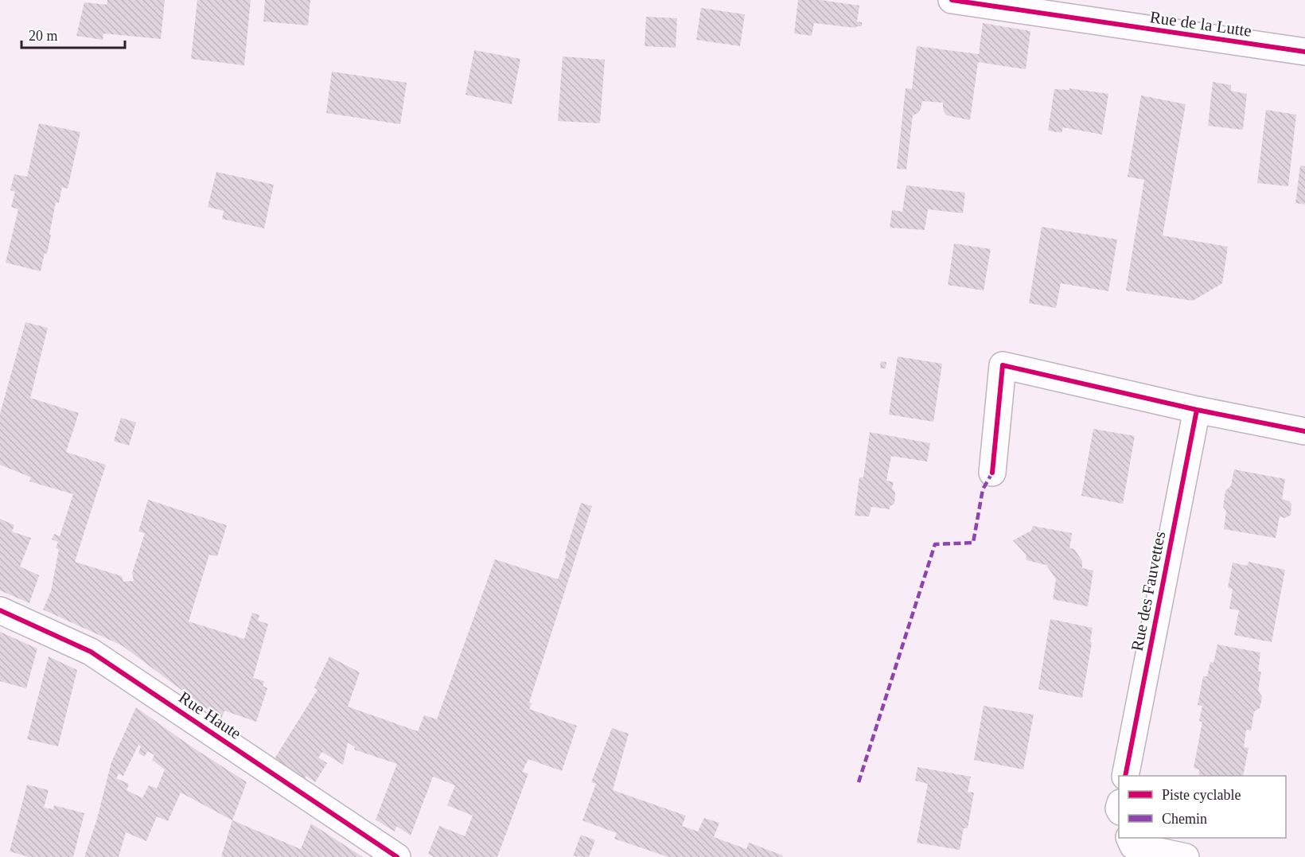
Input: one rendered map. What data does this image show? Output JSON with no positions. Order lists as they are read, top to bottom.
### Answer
{
  "streets": {
    "street": ["Rue de la Lutte", "Rue des Fauvettes", "Rue Haute"]
  },
  "legend": ["Piste cyclable", "Chemin"],
  "scale_bar": "20 m"
}
